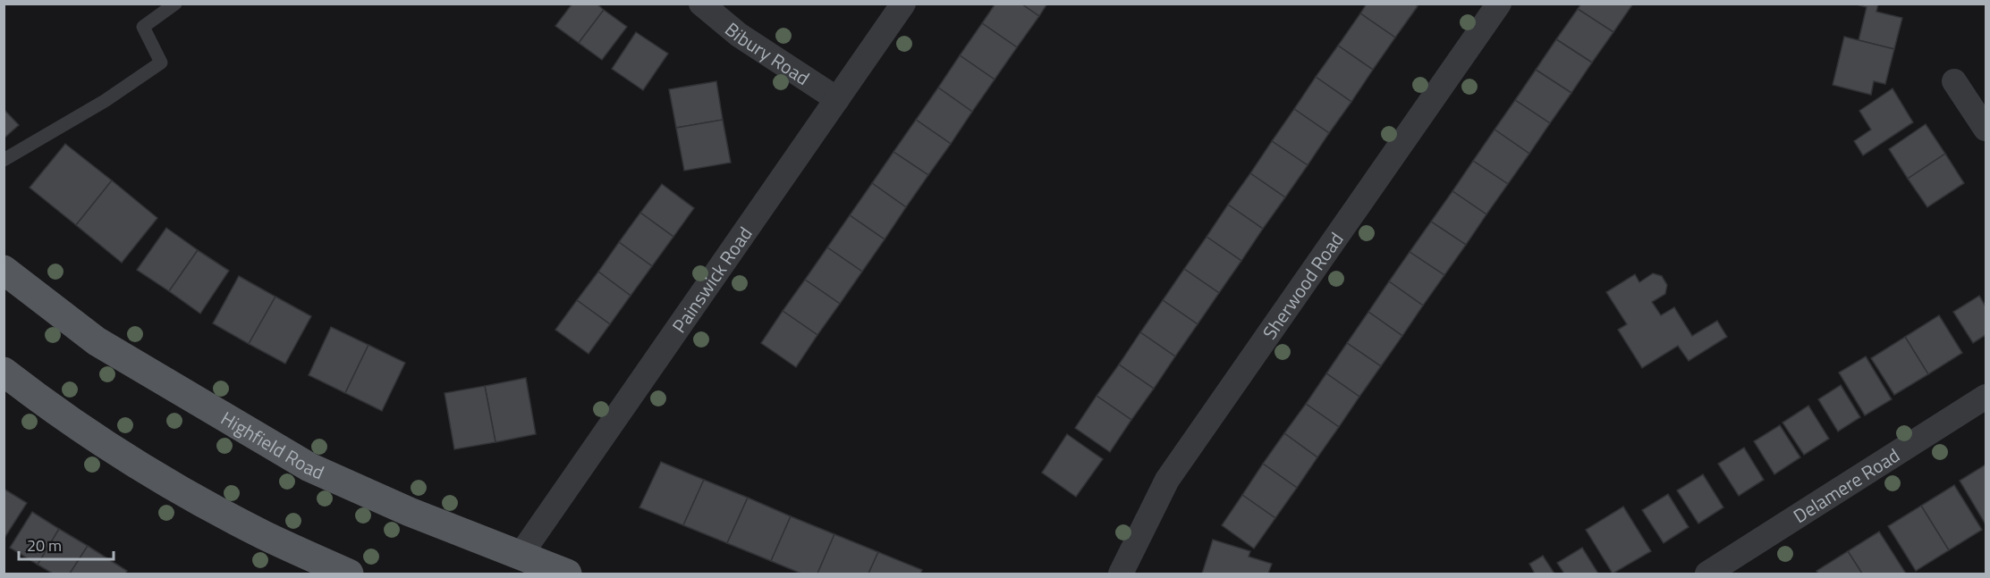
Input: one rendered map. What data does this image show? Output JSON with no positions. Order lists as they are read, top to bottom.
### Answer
{
  "streets": {
    "main road": ["Highfield Road"],
    "street": [
      "Bibury Road",
      "Painswick Road",
      "Sherwood Road",
      "Delamere Road"
    ]
  },
  "crossings": [
    ["Bibury Road", "Painswick Road"],
    ["Painswick Road", "Highfield Road"]
  ],
  "scale_bar": "20 m"
}
